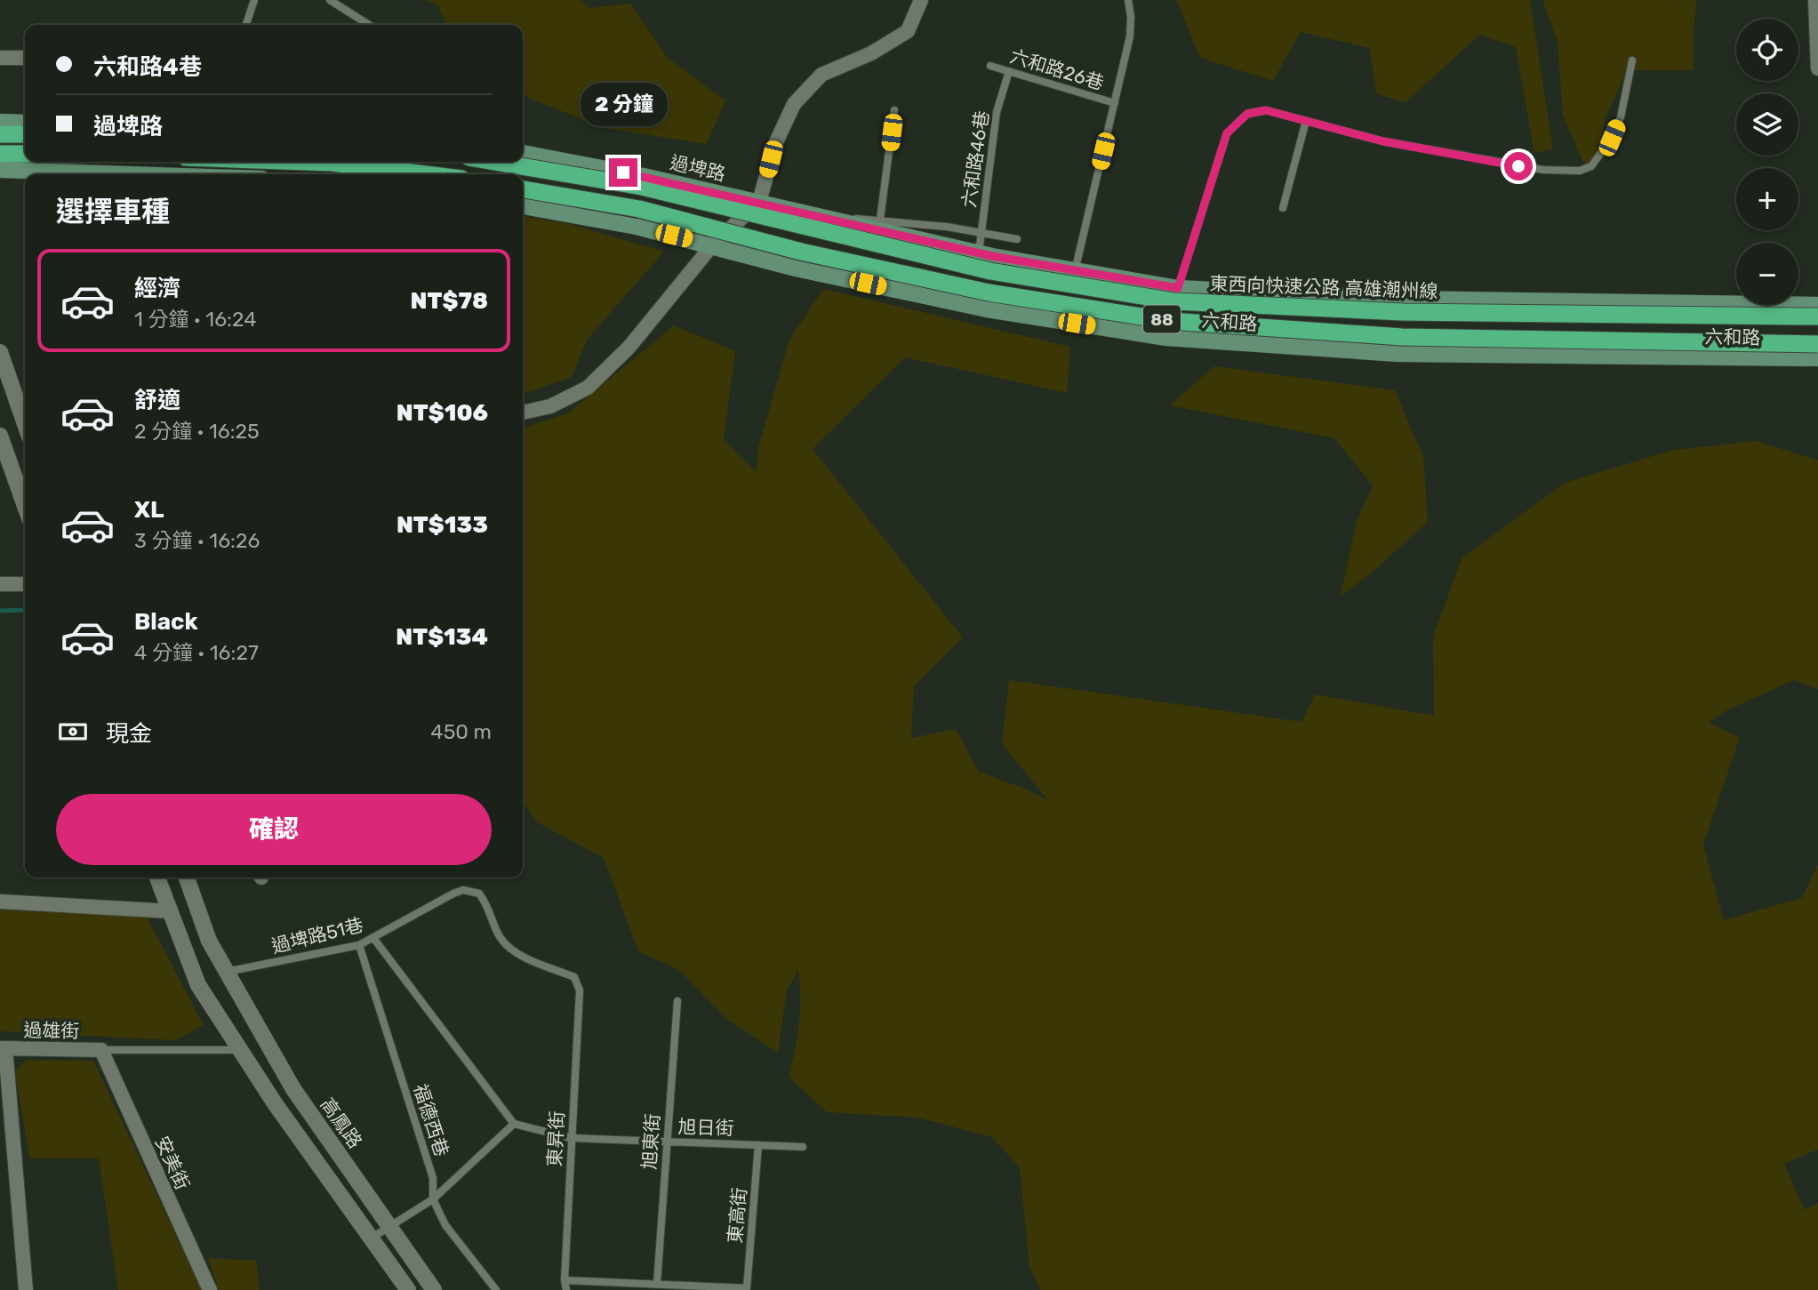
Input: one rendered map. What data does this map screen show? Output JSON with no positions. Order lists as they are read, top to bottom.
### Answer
{
  "streets": {
    "highway": ["東西向快速公路 高雄潮州線", "88"],
    "main road": ["過埤路", "六和路"],
    "street": ["過雄街", "高鳳路", "安美街"],
    "lane": [
      "六和路26巷",
      "六和路46巷",
      "過埤路51巷",
      "福德西巷",
      "旭日街",
      "東昇街",
      "旭東街",
      "東高街"
    ]
  },
  "crossings": [
    ["六和路26巷", "六和路46巷"],
    ["六和路26巷", "六和路"],
    ["六和路46巷", "六和路"],
    ["過埤路", "六和路"],
    ["過埤路51巷", "福德西巷"],
    ["過埤路51巷", "高鳳路"],
    ["過埤路51巷", "東昇街"],
    ["過雄街", "安美街"],
    ["旭日街", "東昇街"],
    ["旭日街", "旭東街"],
    ["旭日街", "東高街"],
    ["旭東街", "東高街"]
  ],
  "page": {
    "map_buttons": ["+", "−"],
    "banner": ["六和路4巷", "過埤路"],
    "bubble": "2 分鐘",
    "heading": "選擇車種",
    "list": [
      {
        "name": "經濟",
        "note": "1 分鐘 · 16:24",
        "value": "NT$78"
      },
      {
        "name": "舒適",
        "note": "2 分鐘 · 16:25",
        "value": "NT$106"
      },
      {
        "name": "XL",
        "note": "3 分鐘 · 16:26",
        "value": "NT$133"
      },
      {
        "name": "Black",
        "note": "4 分鐘 · 16:27",
        "value": "NT$134"
      }
    ],
    "pay": ["現金", "450 m"],
    "buttons": "確認"
  }
}
